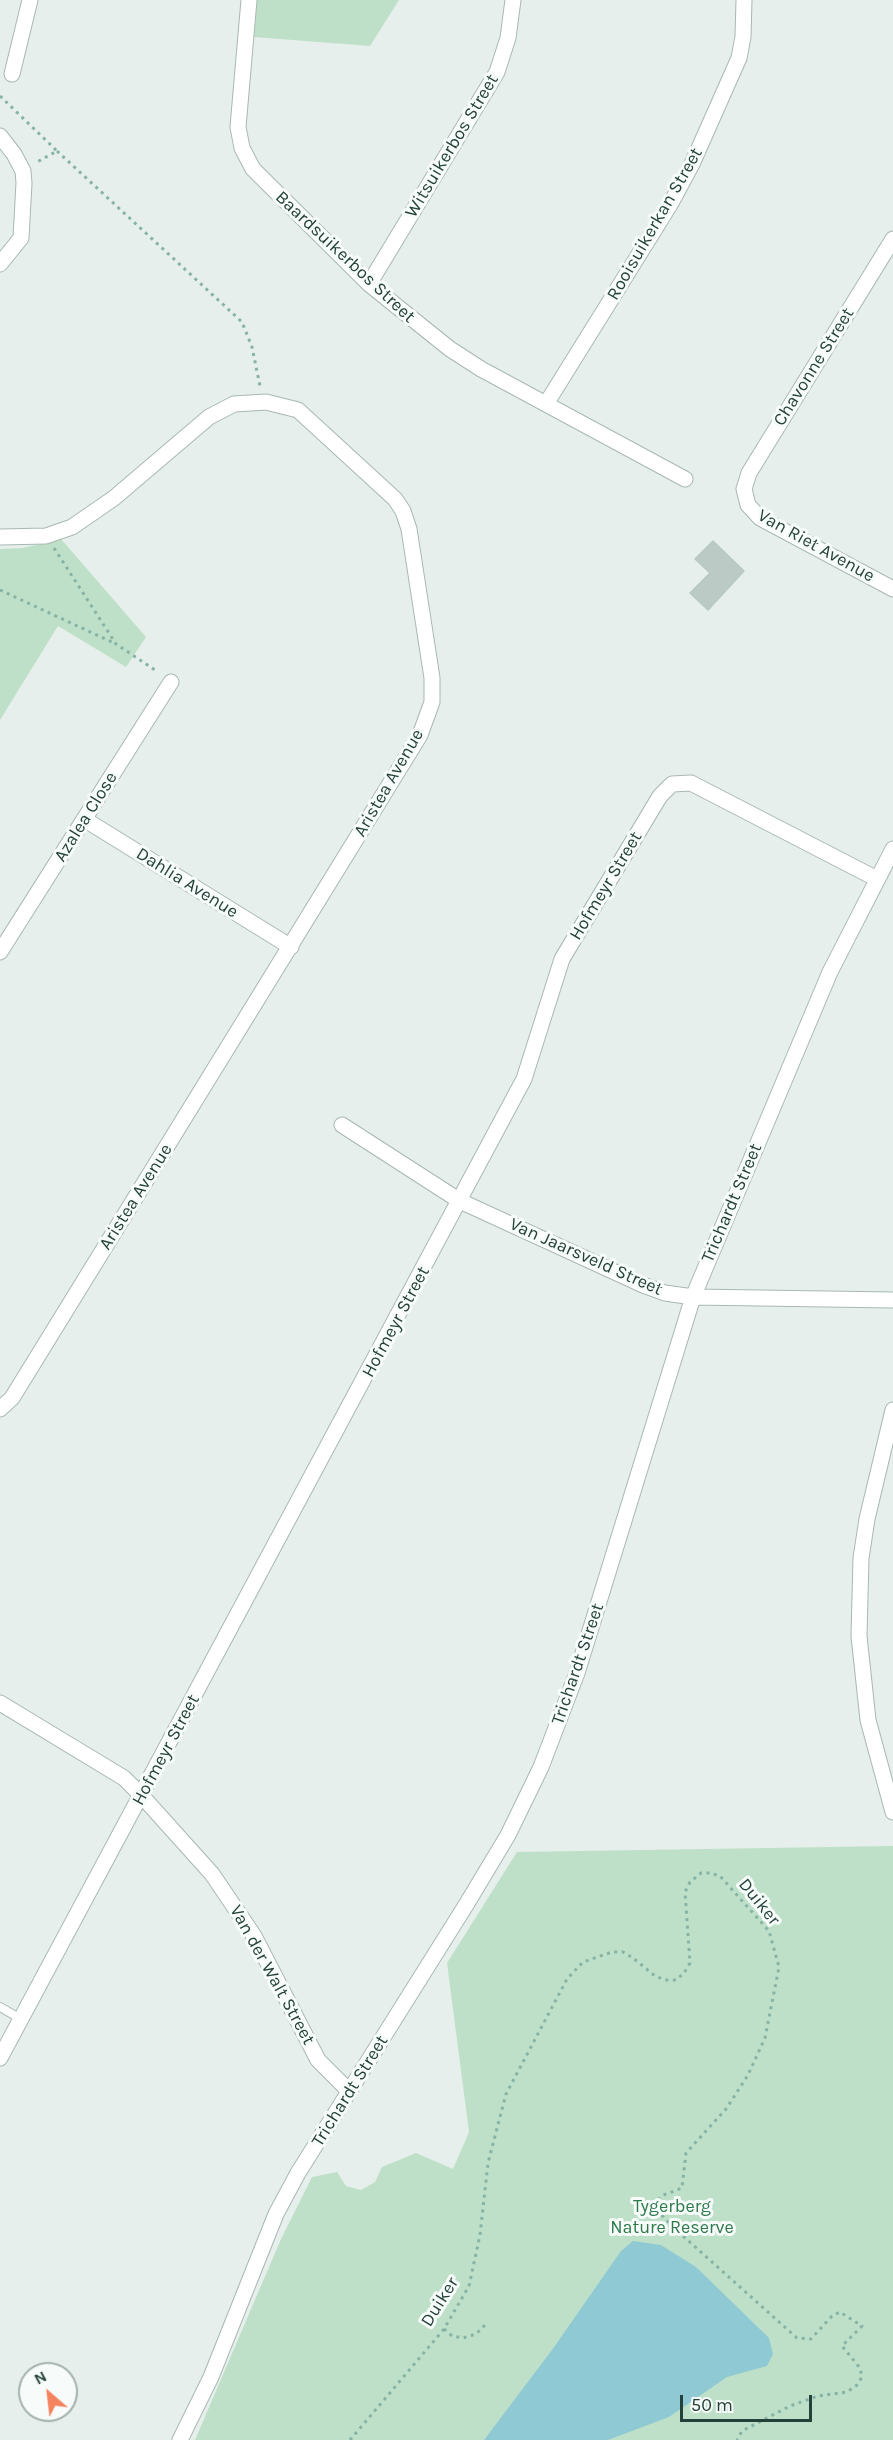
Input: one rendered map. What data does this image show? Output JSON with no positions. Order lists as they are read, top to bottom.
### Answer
{
  "streets": {
    "street": [
      "Witsuikerbos Street",
      "Rooisuikerkan Street",
      "Baardsuikerbos Street",
      "Chavonne Street",
      "Van Riet Avenue",
      "Aristea Avenue",
      "Azalea Close",
      "Dahlia Avenue",
      "Hofmeyr Street",
      "Trichardt Street",
      "Van Jaarsveld Street",
      "Van der Walt Street"
    ],
    "path": ["Duiker"]
  },
  "crossings": [
    ["Witsuikerbos Street", "Baardsuikerbos Street"],
    ["Rooisuikerkan Street", "Baardsuikerbos Street"],
    ["Chavonne Street", "Van Riet Avenue"],
    ["Aristea Avenue", "Dahlia Avenue"],
    ["Azalea Close", "Dahlia Avenue"],
    ["Hofmeyr Street", "Trichardt Street"],
    ["Hofmeyr Street", "Van Jaarsveld Street"],
    ["Hofmeyr Street", "Van der Walt Street"],
    ["Trichardt Street", "Van Jaarsveld Street"],
    ["Trichardt Street", "Van der Walt Street"]
  ],
  "parks": ["Tygerberg Nature Reserve"],
  "scale_bar": "50 m",
  "north": "top left"
}
